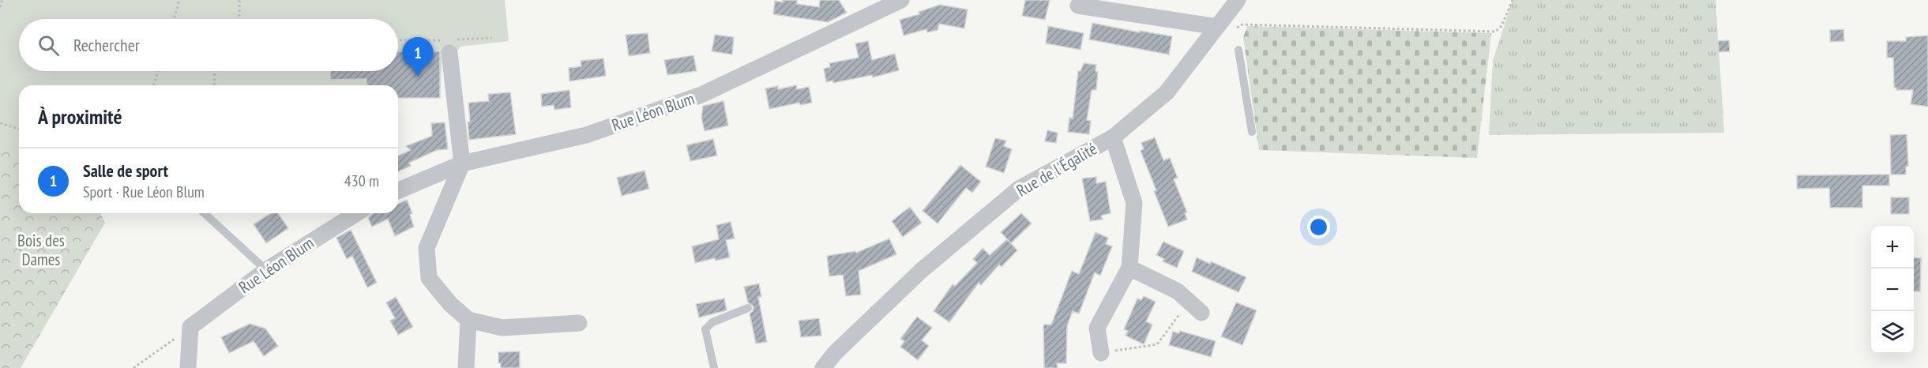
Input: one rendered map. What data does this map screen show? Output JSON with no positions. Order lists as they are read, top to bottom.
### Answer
{
  "streets": {
    "street": ["Rue Léon Blum", "Rue de l'Égalité"]
  },
  "parks": ["Bois des Dames"],
  "page": {
    "search": "Rechercher",
    "pins": "1",
    "heading": "À proximité",
    "list": [
      {
        "mark": "1",
        "name": "Salle de sport",
        "note": "Sport · Rue Léon Blum",
        "value": "430 m"
      }
    ],
    "map_buttons": ["+", "−"]
  }
}
